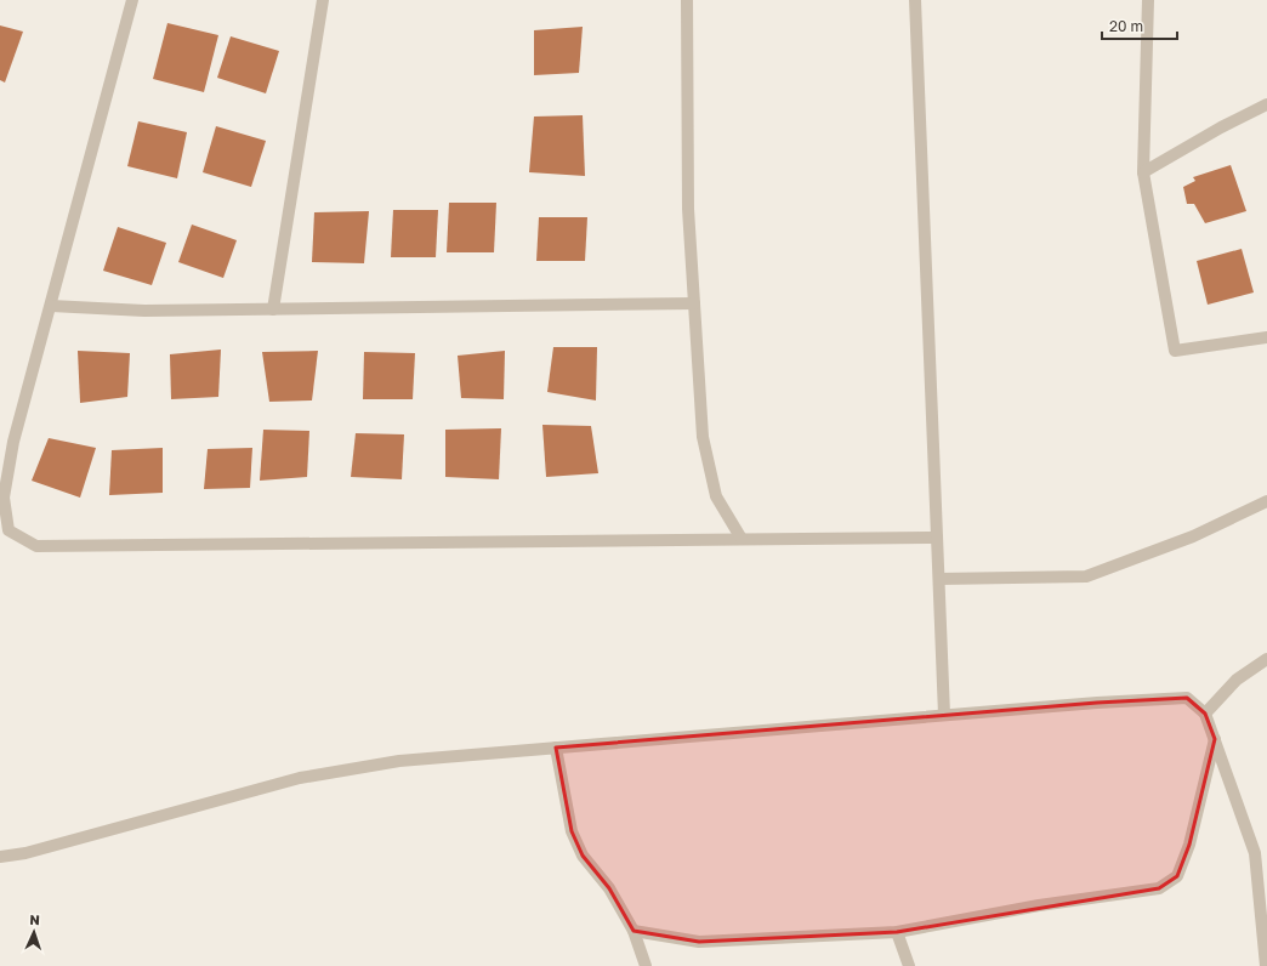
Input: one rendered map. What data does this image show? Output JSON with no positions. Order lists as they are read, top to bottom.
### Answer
{
  "scale_bar": "20 m",
  "north": "top"
}
